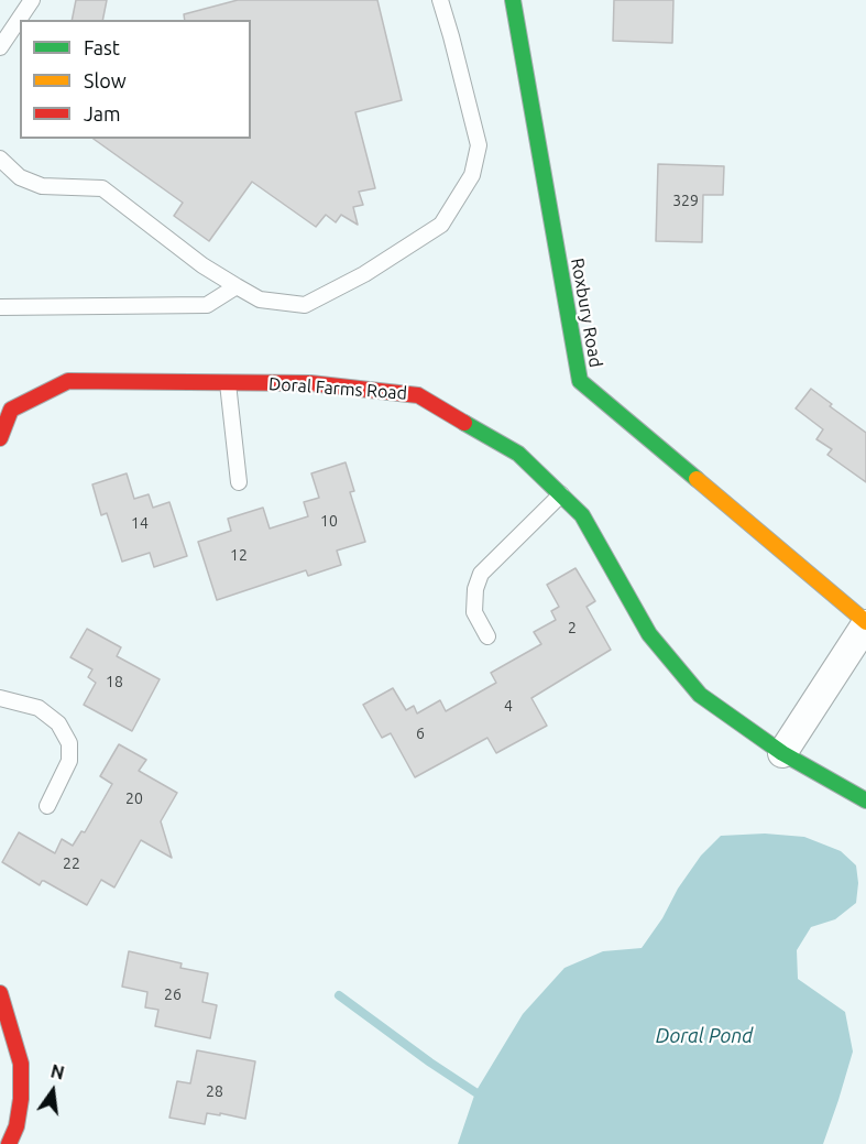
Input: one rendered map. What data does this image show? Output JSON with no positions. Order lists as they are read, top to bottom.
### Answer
{
  "streets": {
    "street": ["Roxbury Road", "Doral Farms Road"]
  },
  "water": ["Doral Pond"],
  "house_numbers": [
    "329",
    "10",
    "14",
    "12",
    "2",
    "18",
    "4",
    "6",
    "20",
    "22",
    "26",
    "28"
  ],
  "legend": ["Fast", "Slow", "Jam"],
  "north": "top"
}
